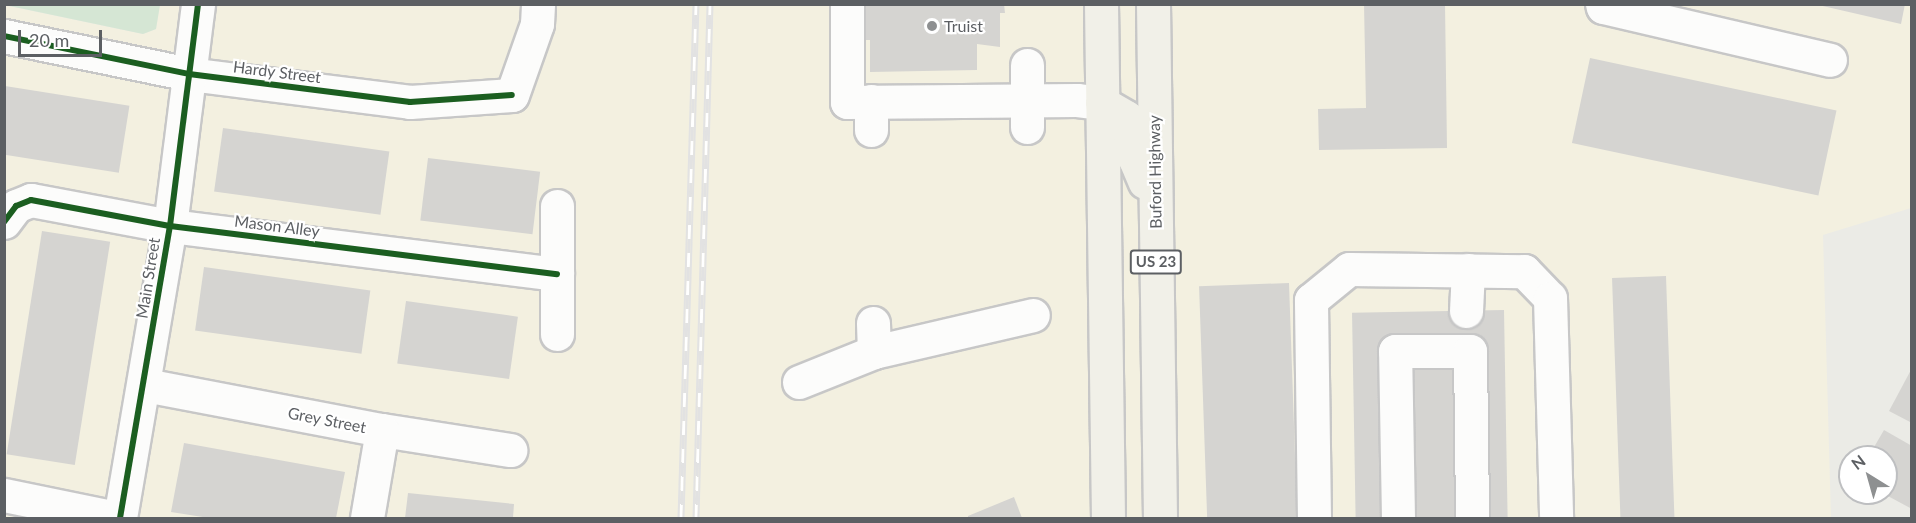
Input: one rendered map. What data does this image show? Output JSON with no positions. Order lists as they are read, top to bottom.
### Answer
{
  "streets": {
    "main road": ["Buford Highway", "US 23"],
    "street": [
      "Hardy Street",
      "Mason Alley",
      "Main Street",
      "Grey Street"
    ]
  },
  "crossings": [
    ["Hardy Street", "Main Street"],
    ["Mason Alley", "Main Street"],
    ["Main Street", "Grey Street"]
  ],
  "places": ["Truist"],
  "scale_bar": "20 m",
  "north": "top left"
}
